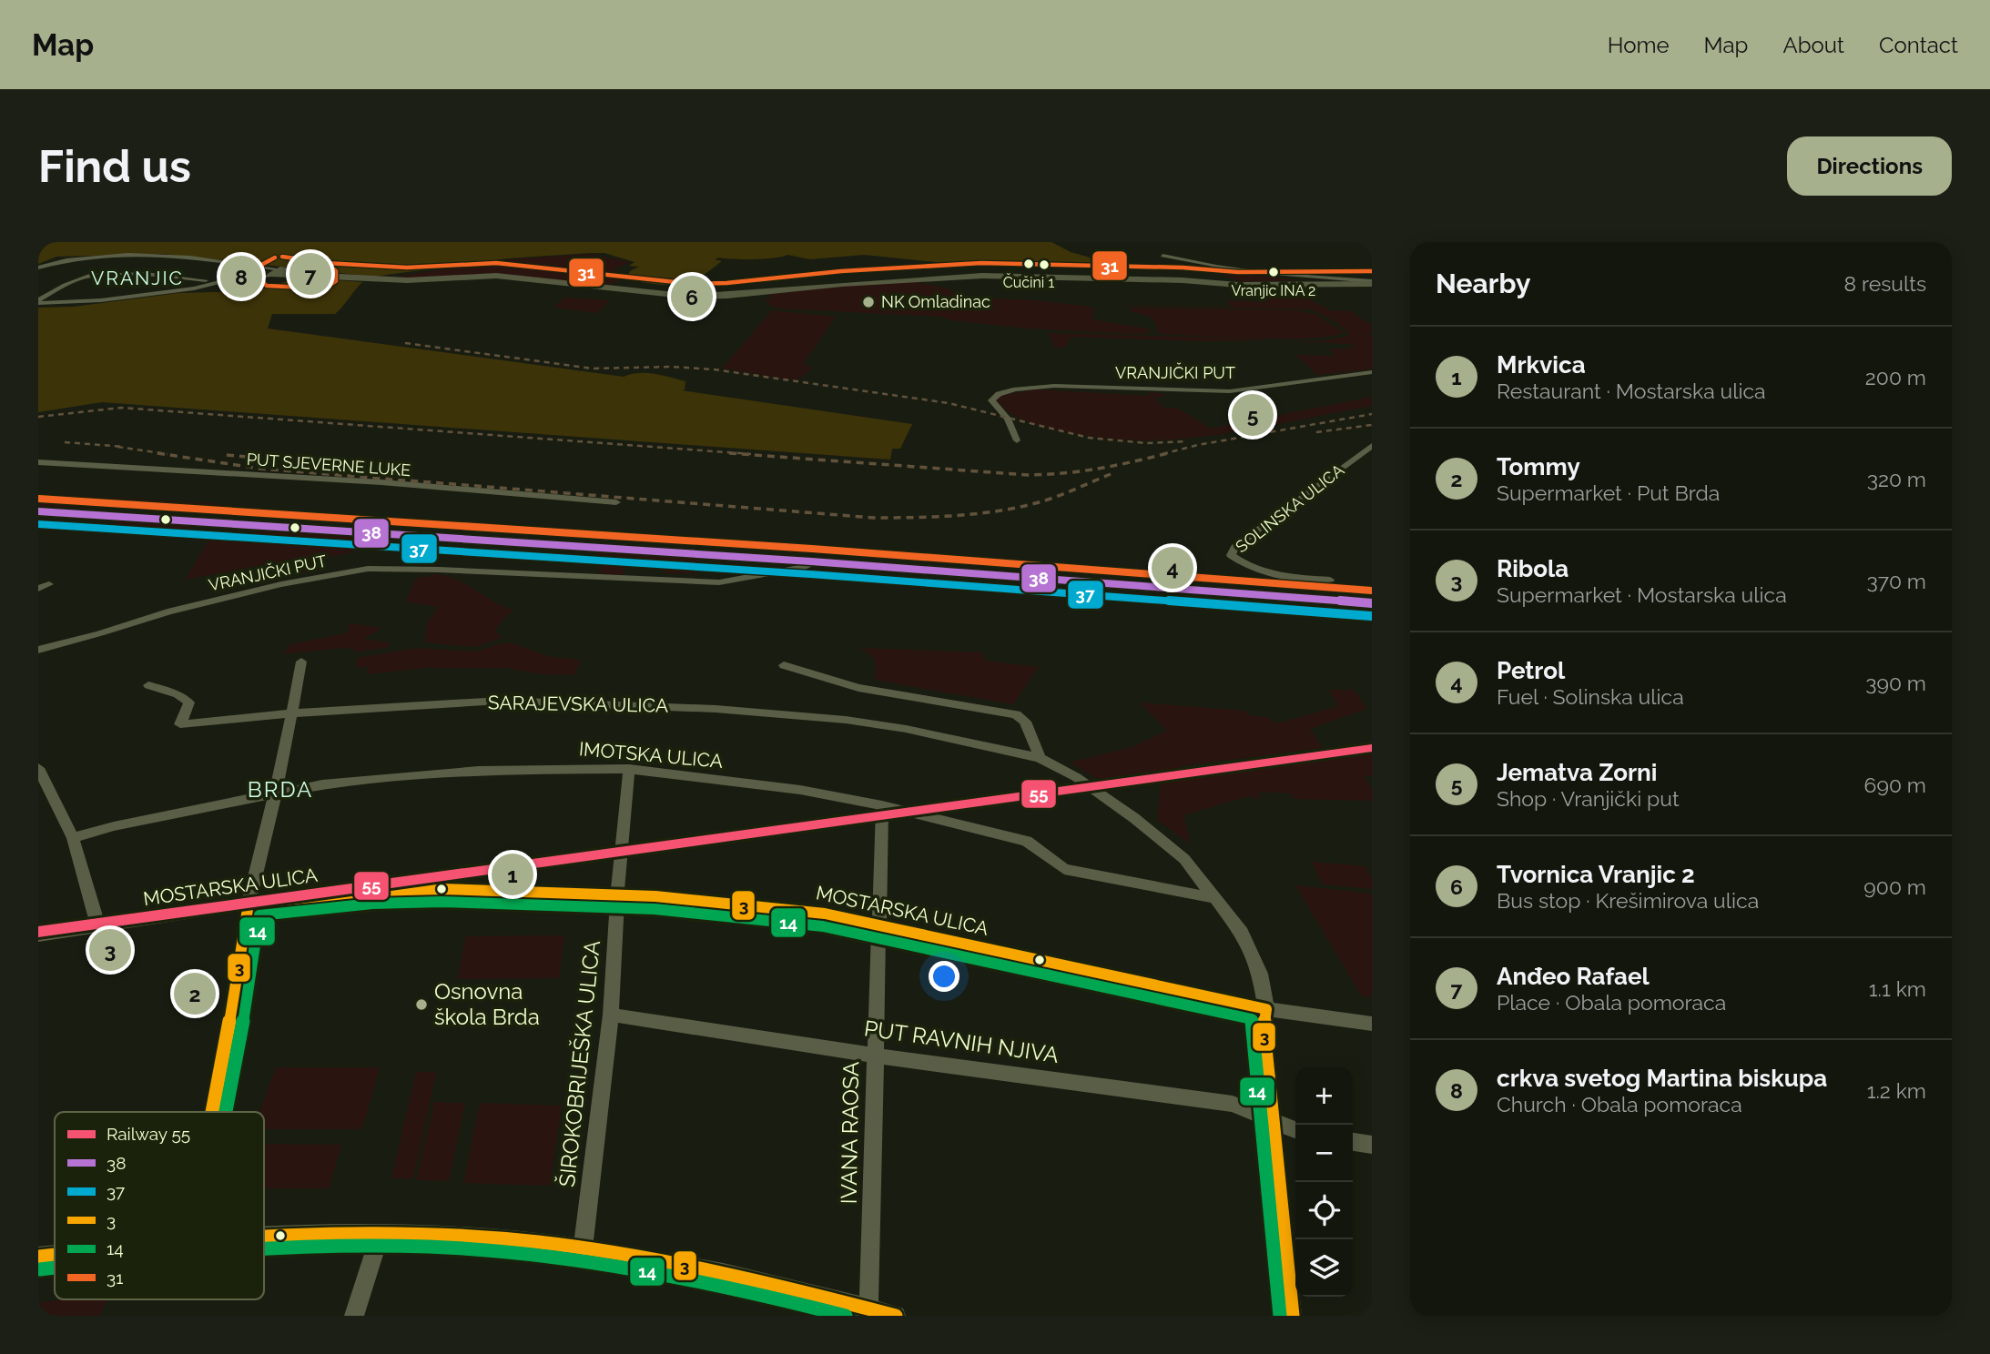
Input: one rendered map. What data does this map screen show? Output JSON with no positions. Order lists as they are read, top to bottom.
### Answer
{
  "streets": {
    "street": [
      "VRANJIČKI PUT",
      "PUT SJEVERNE LUKE",
      "SOLINSKA ULICA",
      "SARAJEVSKA ULICA",
      "IMOTSKA ULICA",
      "MOSTARSKA ULICA",
      "PUT RAVNIH NJIVA",
      "ŠIROKOBRIJEŠKA ULICA",
      "IVANA RAOSA"
    ]
  },
  "crossings": [
    ["SARAJEVSKA ULICA", "IMOTSKA ULICA"],
    ["SARAJEVSKA ULICA", "MOSTARSKA ULICA"],
    ["SARAJEVSKA ULICA", "PUT RAVNIH NJIVA"],
    ["IMOTSKA ULICA", "ŠIROKOBRIJEŠKA ULICA"],
    ["IMOTSKA ULICA", "IVANA RAOSA"],
    ["MOSTARSKA ULICA", "ŠIROKOBRIJEŠKA ULICA"],
    ["MOSTARSKA ULICA", "IVANA RAOSA"],
    ["PUT RAVNIH NJIVA", "ŠIROKOBRIJEŠKA ULICA"],
    ["PUT RAVNIH NJIVA", "IVANA RAOSA"]
  ],
  "districts": ["VRANJIC", "BRDA"],
  "places": [
    "Čučini 1",
    "Vranjic INA 2",
    "NK Omladinac",
    "Osnovna škola Brda"
  ],
  "lines": [
    "transit line 31",
    "transit line 38",
    "transit line 37",
    "rail line 55",
    "transit line 3",
    "transit line 14"
  ],
  "legend": [
    "Railway 55",
    "38",
    "37",
    "3",
    "14",
    "31"
  ],
  "page": {
    "header": "Map",
    "nav": [
      "Home",
      "Map",
      "About",
      "Contact"
    ],
    "buttons": "Directions",
    "title": "Find us",
    "heading": ["Nearby", "8 results"],
    "pins": [
      "7",
      "8",
      "6",
      "5",
      "4",
      "1",
      "3",
      "2"
    ],
    "list": [
      {
        "mark": "1",
        "name": "Mrkvica",
        "note": "Restaurant · Mostarska ulica",
        "value": "200 m"
      },
      {
        "mark": "2",
        "name": "Tommy",
        "note": "Supermarket · Put Brda",
        "value": "320 m"
      },
      {
        "mark": "3",
        "name": "Ribola",
        "note": "Supermarket · Mostarska ulica",
        "value": "370 m"
      },
      {
        "mark": "4",
        "name": "Petrol",
        "note": "Fuel · Solinska ulica",
        "value": "390 m"
      },
      {
        "mark": "5",
        "name": "Jematva Zorni",
        "note": "Shop · Vranjički put",
        "value": "690 m"
      },
      {
        "mark": "6",
        "name": "Tvornica Vranjic 2",
        "note": "Bus stop · Krešimirova ulica",
        "value": "900 m"
      },
      {
        "mark": "7",
        "name": "Anđeo Rafael",
        "note": "Place · Obala pomoraca",
        "value": "1.1 km"
      },
      {
        "mark": "8",
        "name": "crkva svetog Martina biskupa",
        "note": "Church · Obala pomoraca",
        "value": "1.2 km"
      }
    ],
    "map_buttons": ["+", "−"]
  }
}
